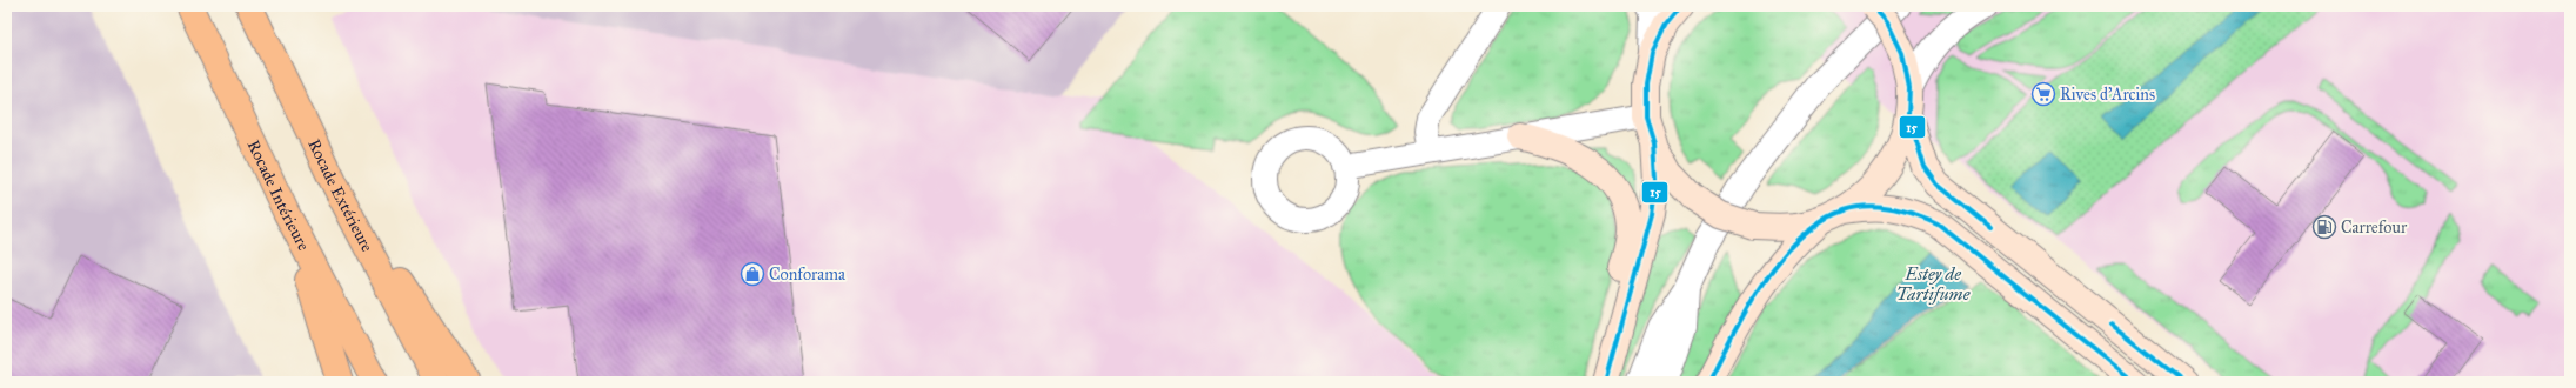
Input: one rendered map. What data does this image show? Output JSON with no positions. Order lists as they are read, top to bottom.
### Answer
{
  "streets": {
    "highway": ["Rocade Intérieure", "Rocade Extérieure"]
  },
  "water": ["Estey de Tartifume"],
  "places": {
    "supermarket": ["Rives d'Arcins"],
    "fuel station": ["Carrefour"],
    "shop": ["Conforama"]
  },
  "lines": ["transit line 15"]
}
